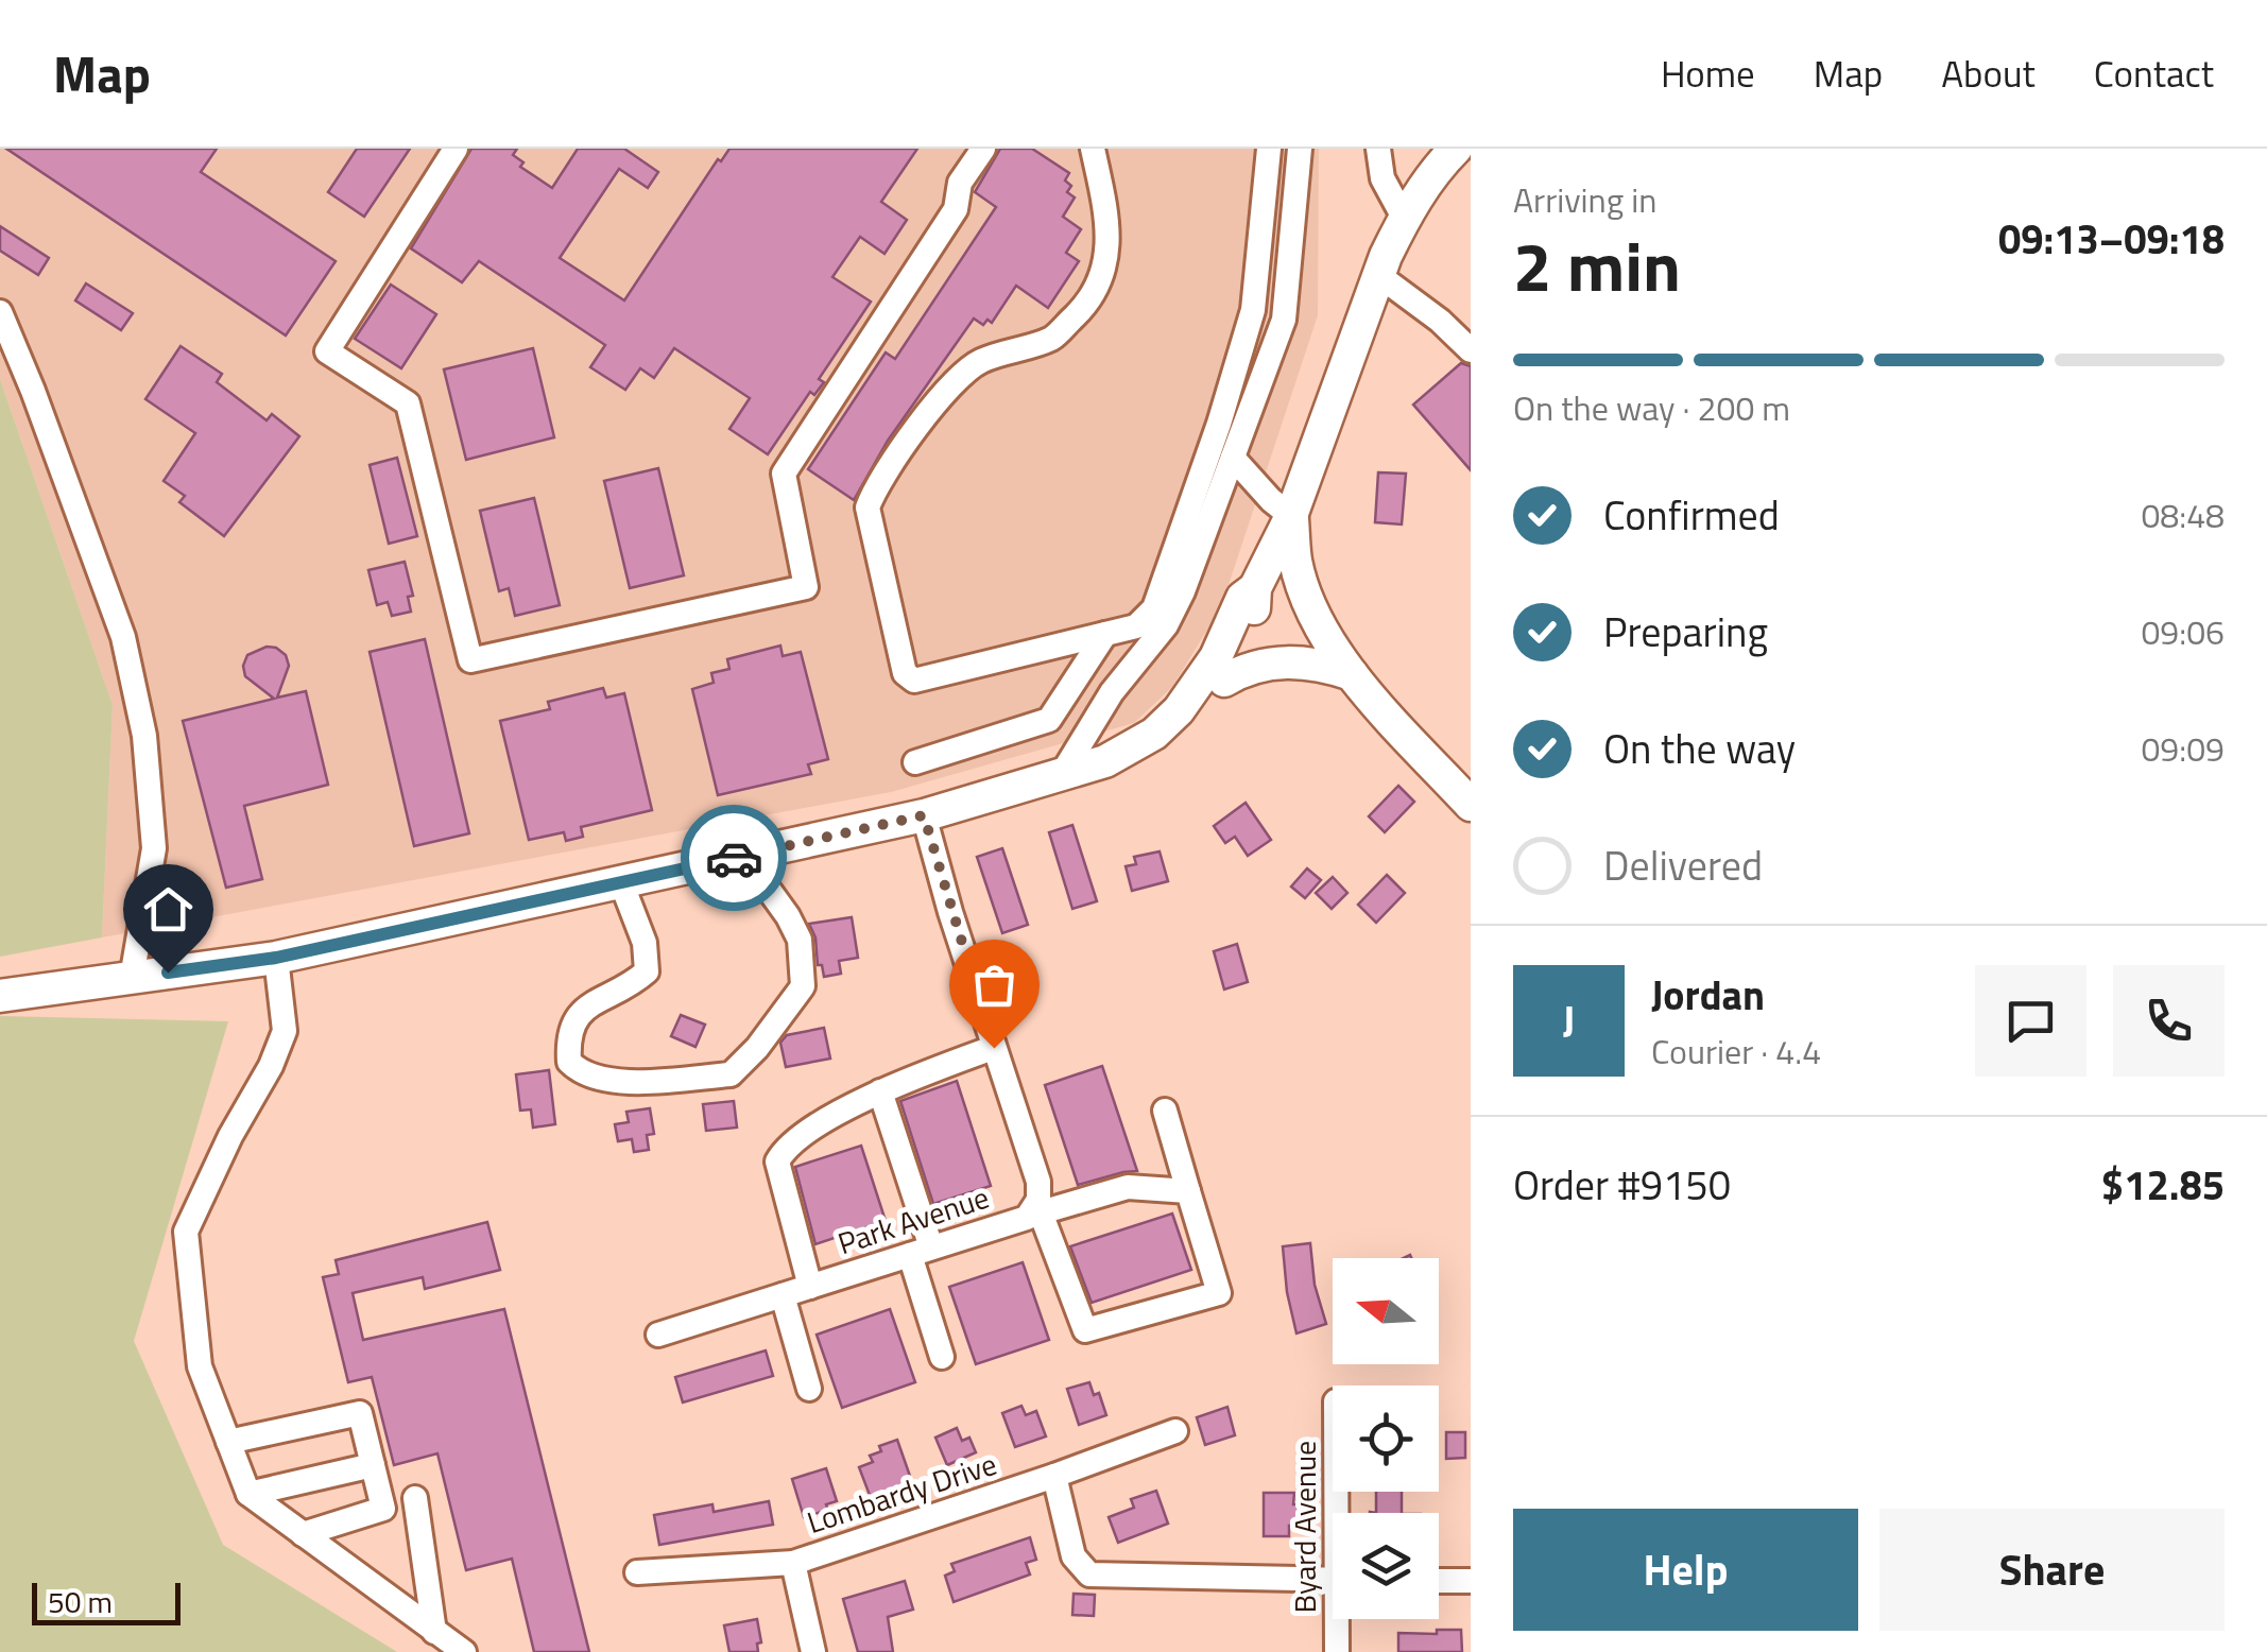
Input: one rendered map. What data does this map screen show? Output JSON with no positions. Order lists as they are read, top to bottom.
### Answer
{
  "streets": {
    "street": ["Park Avenue", "Lombardy Drive", "Byard Avenue"]
  },
  "scale_bar": "50 m",
  "north": "left",
  "page": {
    "header": "Map",
    "nav": [
      "Home",
      "Map",
      "About",
      "Contact"
    ],
    "heading": ["2 min", "Arriving in", "09:13–09:18"],
    "panel": [
      "Jordan",
      "Courier · 4.4",
      "Order #9150",
      "$12.85"
    ],
    "bar": "On the way · 200 m",
    "list": [
      ["Confirmed", "08:48"],
      ["Preparing", "09:06"],
      ["On the way", "09:09"],
      "Delivered"
    ],
    "round": "J",
    "buttons": ["Help", "Share"],
    "scale": "50 m"
  }
}
